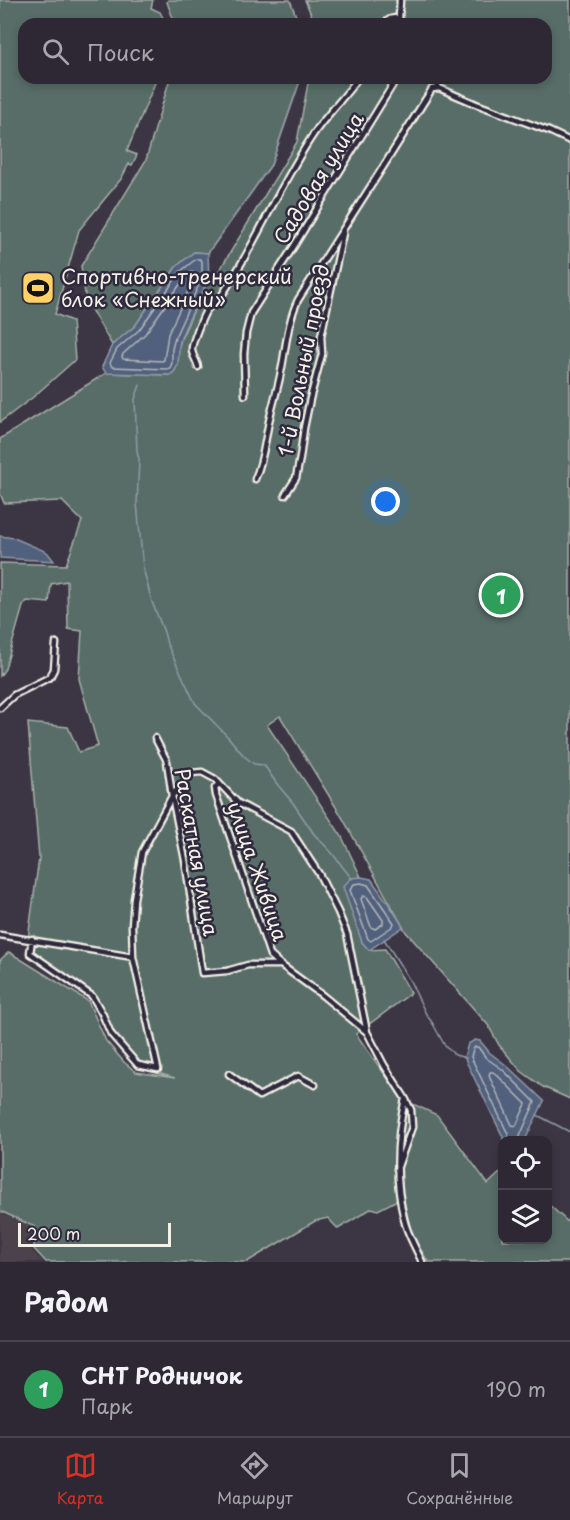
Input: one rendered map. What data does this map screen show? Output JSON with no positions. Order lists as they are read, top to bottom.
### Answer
{
  "streets": {
    "street": [
      "Садовая улица",
      "1-й Вольный проезд",
      "Раскатная улица",
      "улица Живица"
    ]
  },
  "crossings": [
    ["Раскатная улица", "улица Живица"]
  ],
  "places": {
    "sports": ["Спортивно-тренерский блок «Снежный»"]
  },
  "scale_bar": "200 m",
  "page": {
    "search": "Поиск",
    "pins": "1",
    "scale": "200 m",
    "heading": "Рядом",
    "list": [
      {
        "mark": "1",
        "name": "СНТ Родничок",
        "note": "Парк",
        "value": "190 m"
      }
    ],
    "nav": ["Карта", "Маршрут", "Сохранённые"]
  }
}
